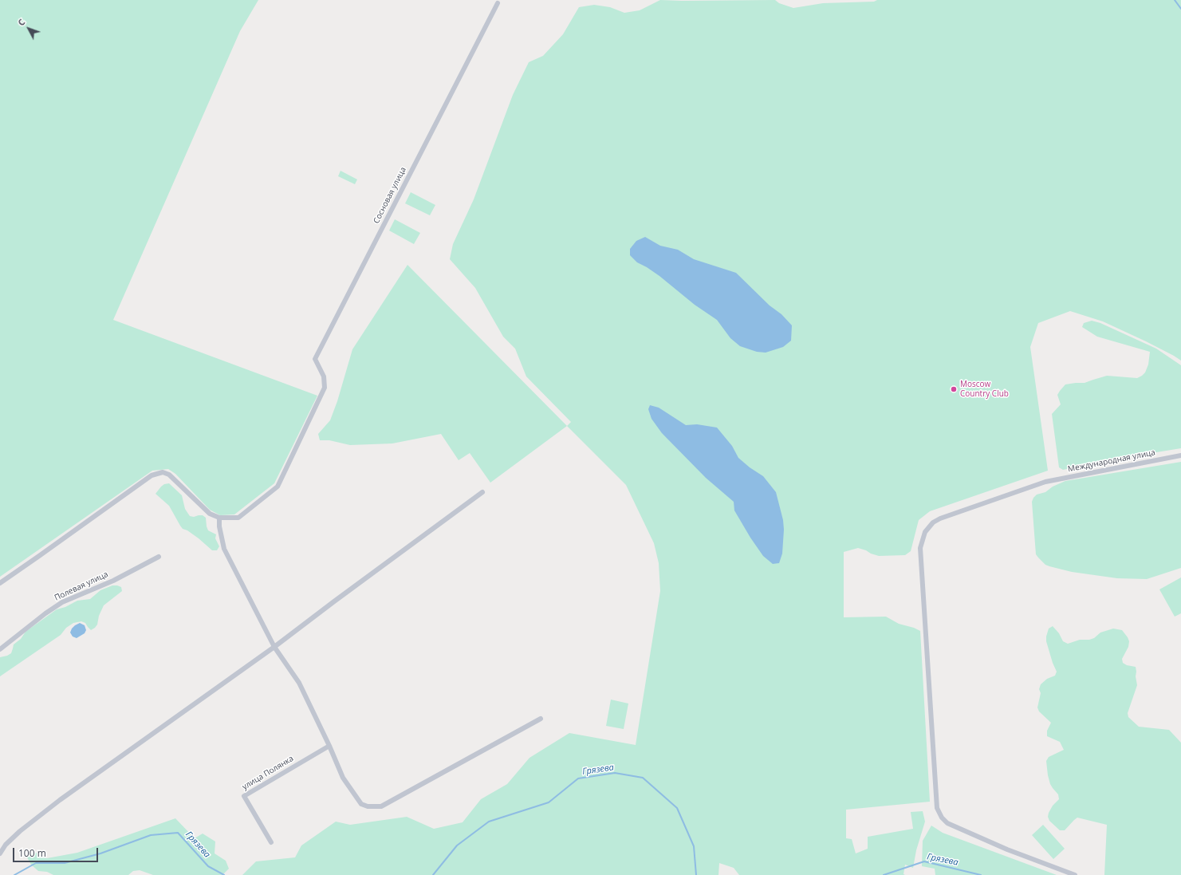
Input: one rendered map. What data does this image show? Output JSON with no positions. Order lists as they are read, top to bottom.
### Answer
{
  "streets": {
    "street": [
      "Сосновая улица",
      "Международная улица",
      "Полевая улица",
      "улица Полянка"
    ]
  },
  "water": ["Грязева"],
  "places": ["Moscow Country Club"],
  "scale_bar": "100 m",
  "north": "top left"
}
